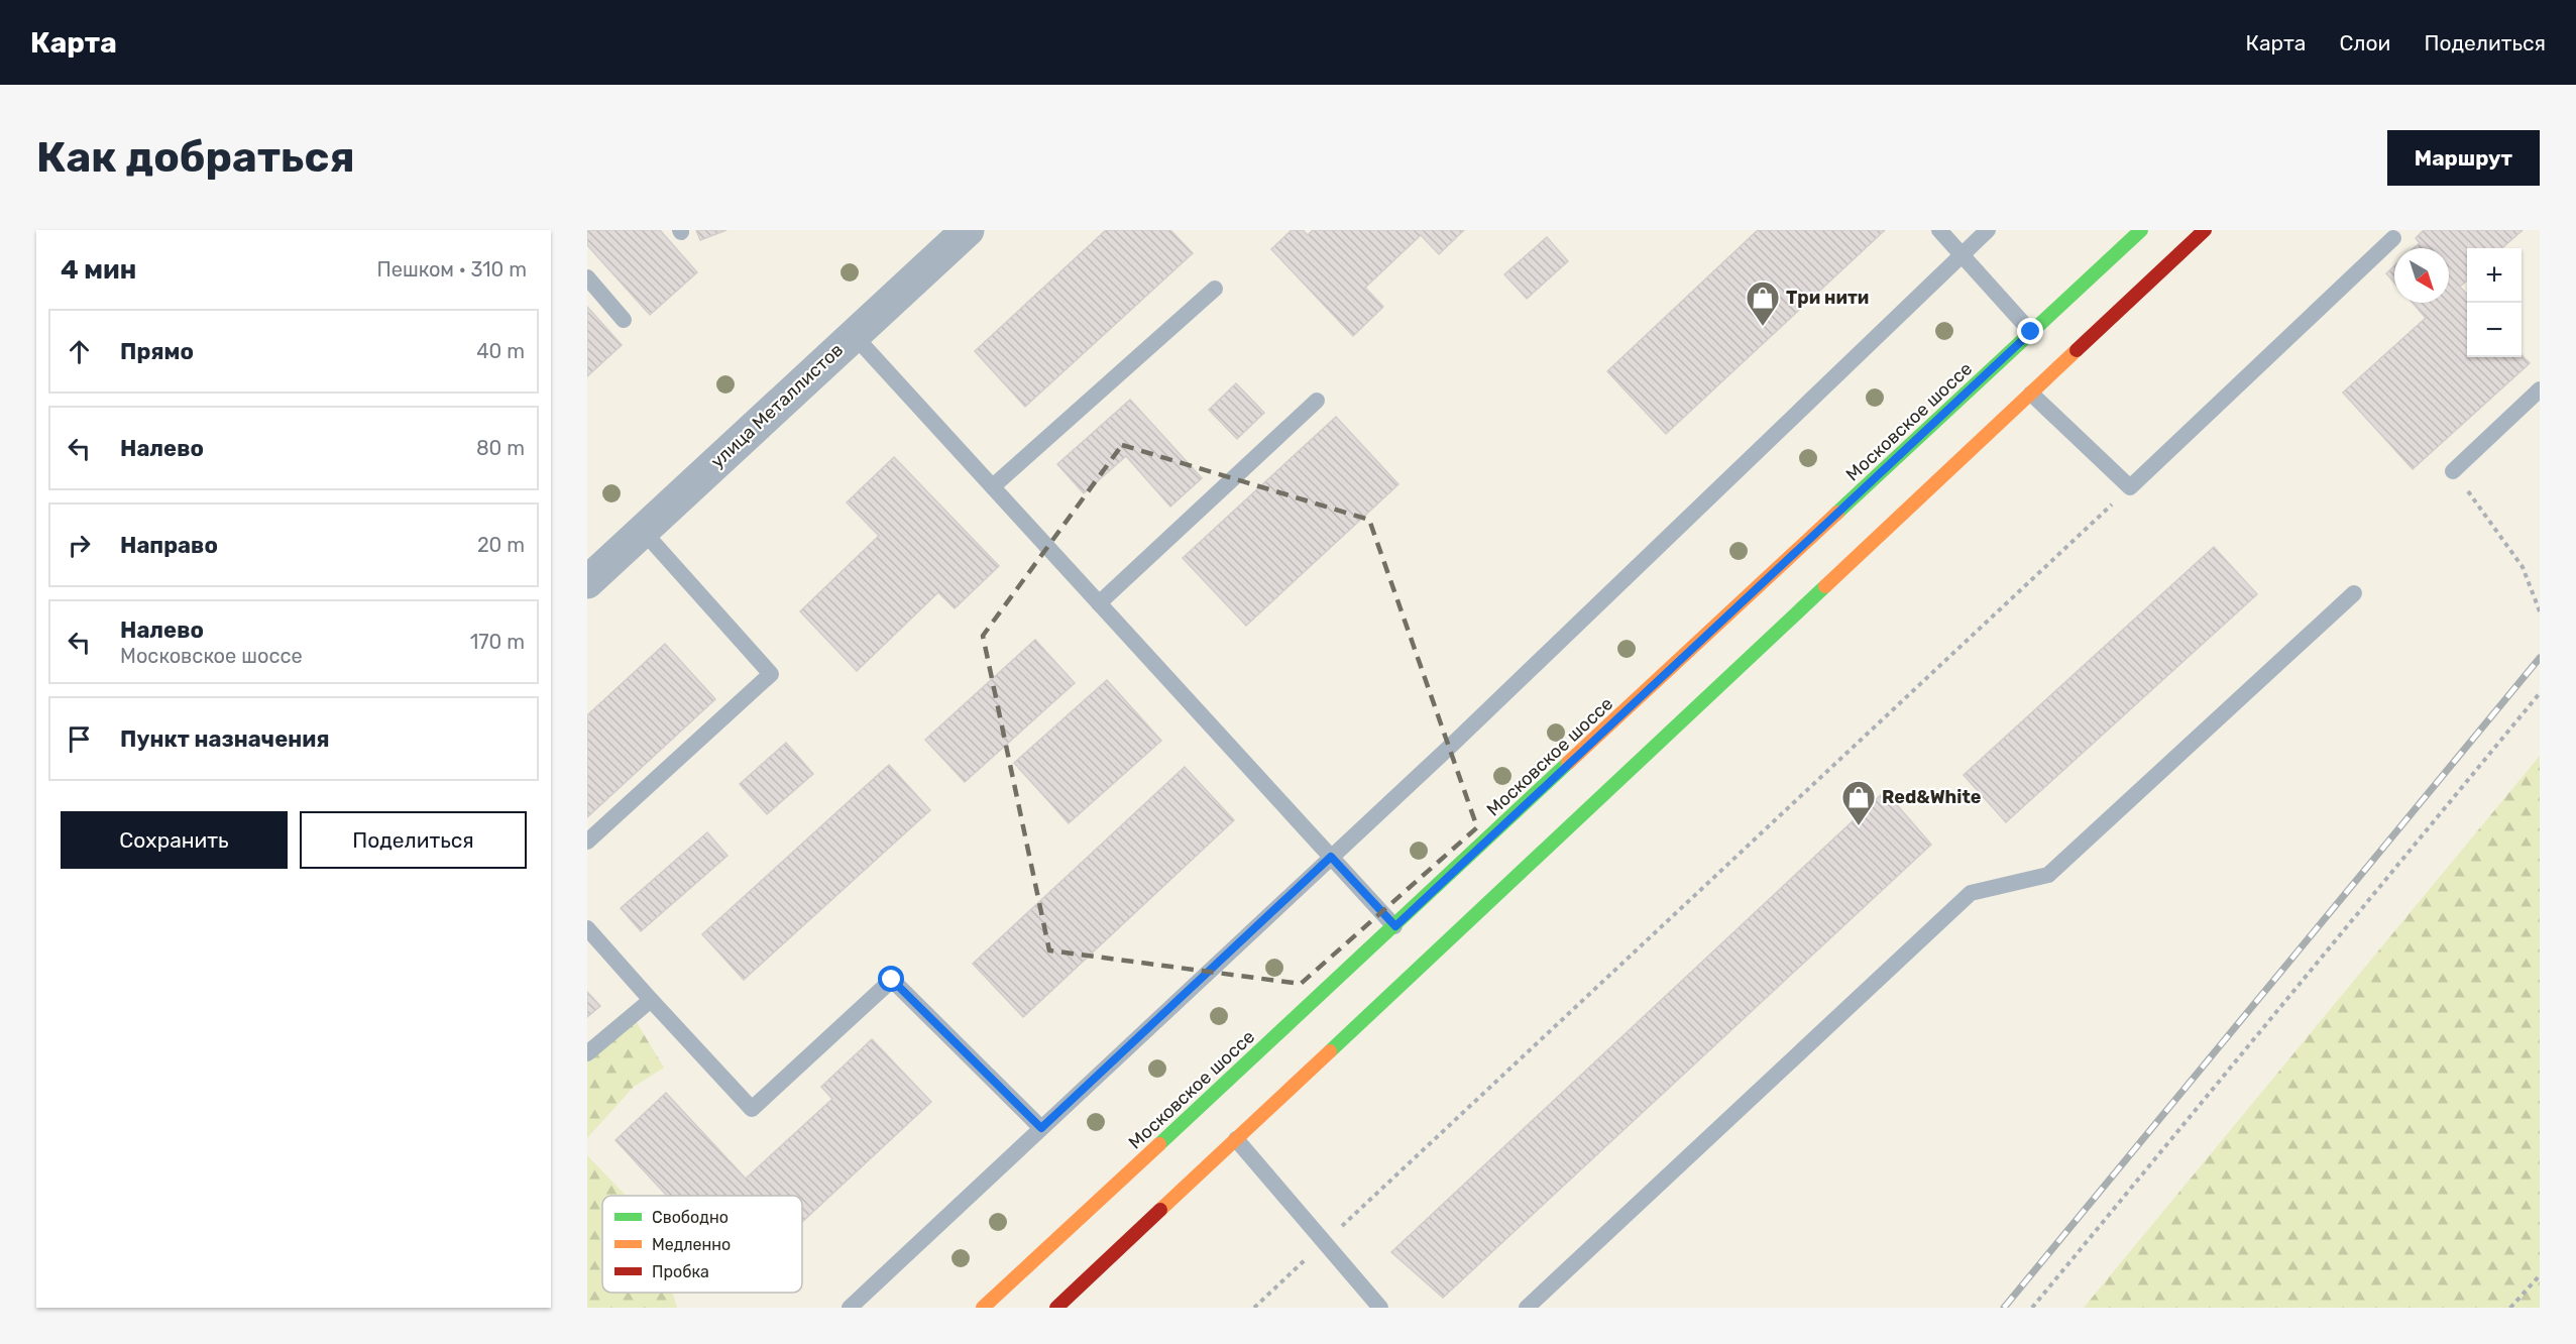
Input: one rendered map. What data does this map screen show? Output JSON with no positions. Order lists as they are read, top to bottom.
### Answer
{
  "streets": {
    "main road": ["Московское шоссе"],
    "street": ["улица Металлистов"]
  },
  "places": {
    "shop": ["Три нити", "Red&White"]
  },
  "legend": ["Свободно", "Медленно", "Пробка"],
  "north": "bottom right",
  "page": {
    "header": "Карта",
    "nav": ["Карта", "Слои", "Поделиться"],
    "buttons": [
      "Маршрут",
      ["Сохранить", "Поделиться"]
    ],
    "title": "Как добраться",
    "heading": ["4 мин", "Пешком · 310 m"],
    "map_buttons": ["+", "−"],
    "list": [
      ["Прямо", "40 m"],
      ["Налево", "80 m"],
      ["Направо", "20 m"],
      ["Налево", "Московское шоссе", "170 m"],
      "Пункт назначения"
    ]
  }
}
